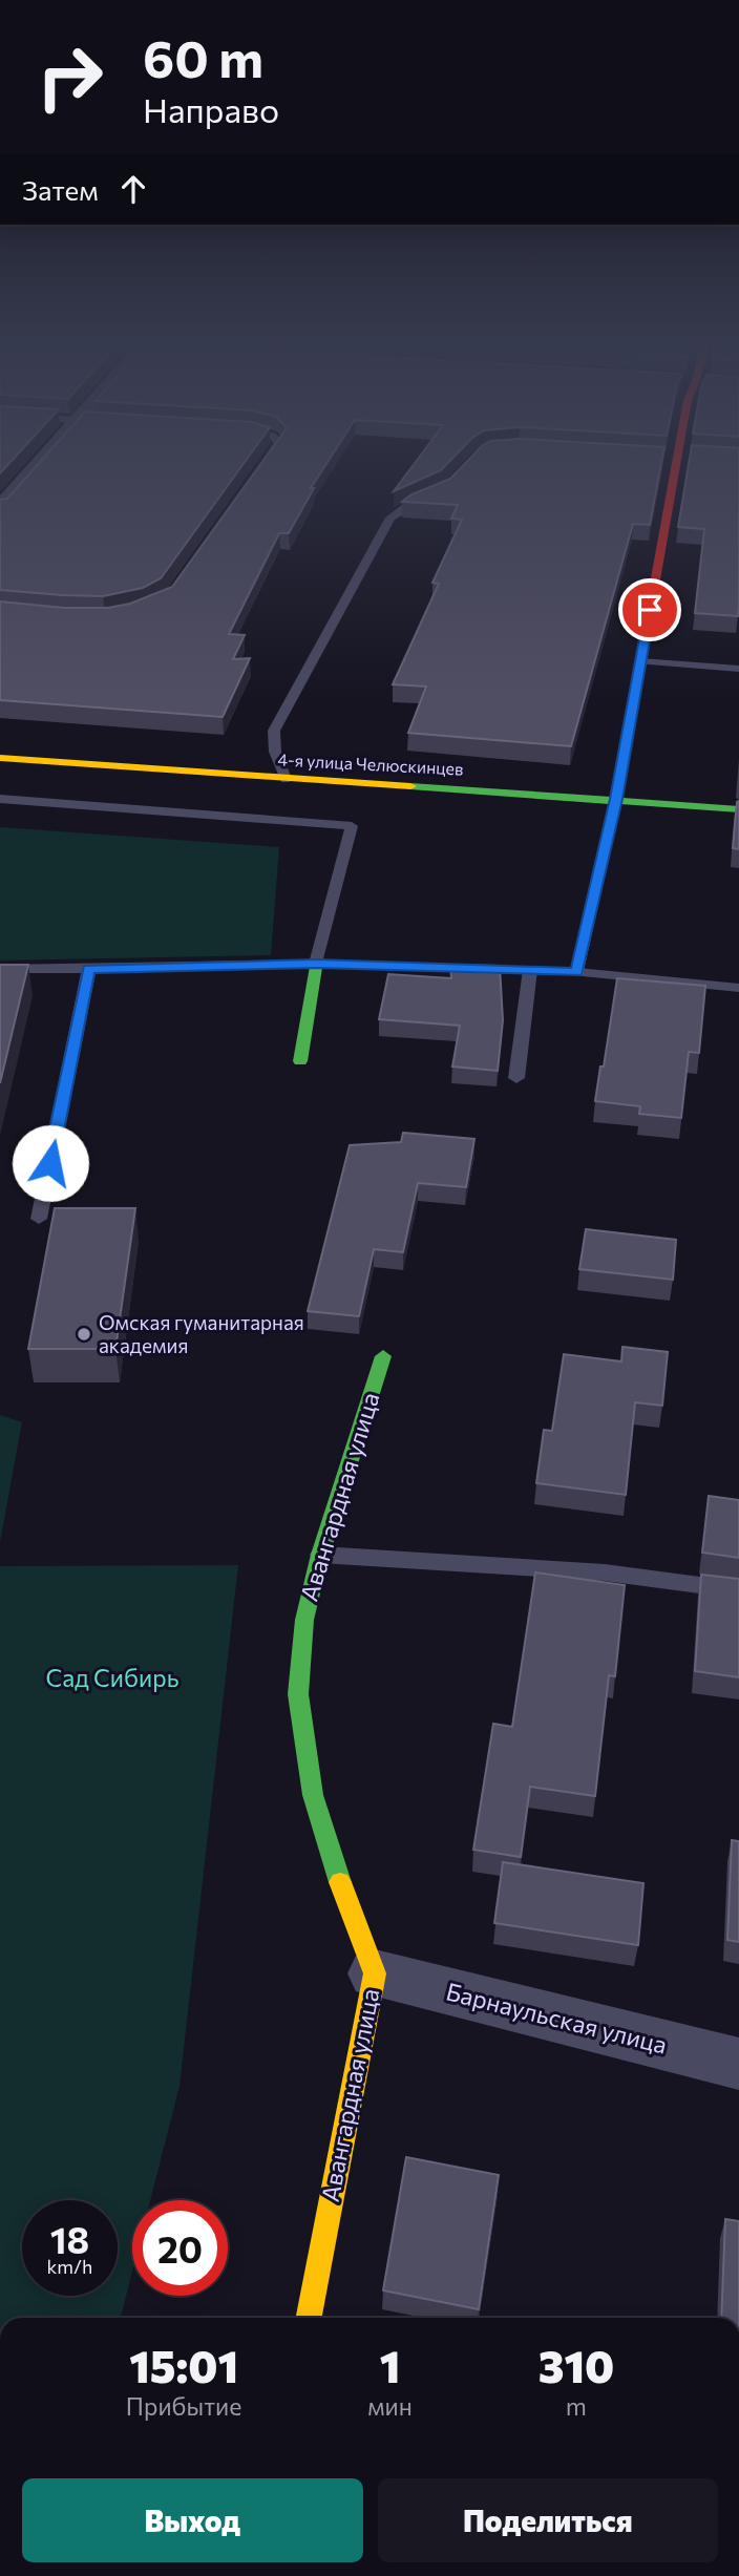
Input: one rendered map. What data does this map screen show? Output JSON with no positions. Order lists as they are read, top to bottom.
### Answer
{
  "streets": {
    "street": ["4-я улица Челюскинцев", "Авангардная улица", "Барнаульская улица"]
  },
  "crossings": [
    ["Авангардная улица", "Барнаульская улица"]
  ],
  "parks": ["Сад Сибирь"],
  "places": ["Омская гуманитарная академия"],
  "page": {
    "turn": ["60 m", "Направо"],
    "then": "Затем",
    "speed": "18 km/h",
    "limit": "20",
    "eta": [
      "15:01",
      "Прибытие",
      "1",
      "мин",
      "310",
      "m"
    ],
    "buttons": ["Выход", "Поделиться"]
  }
}
